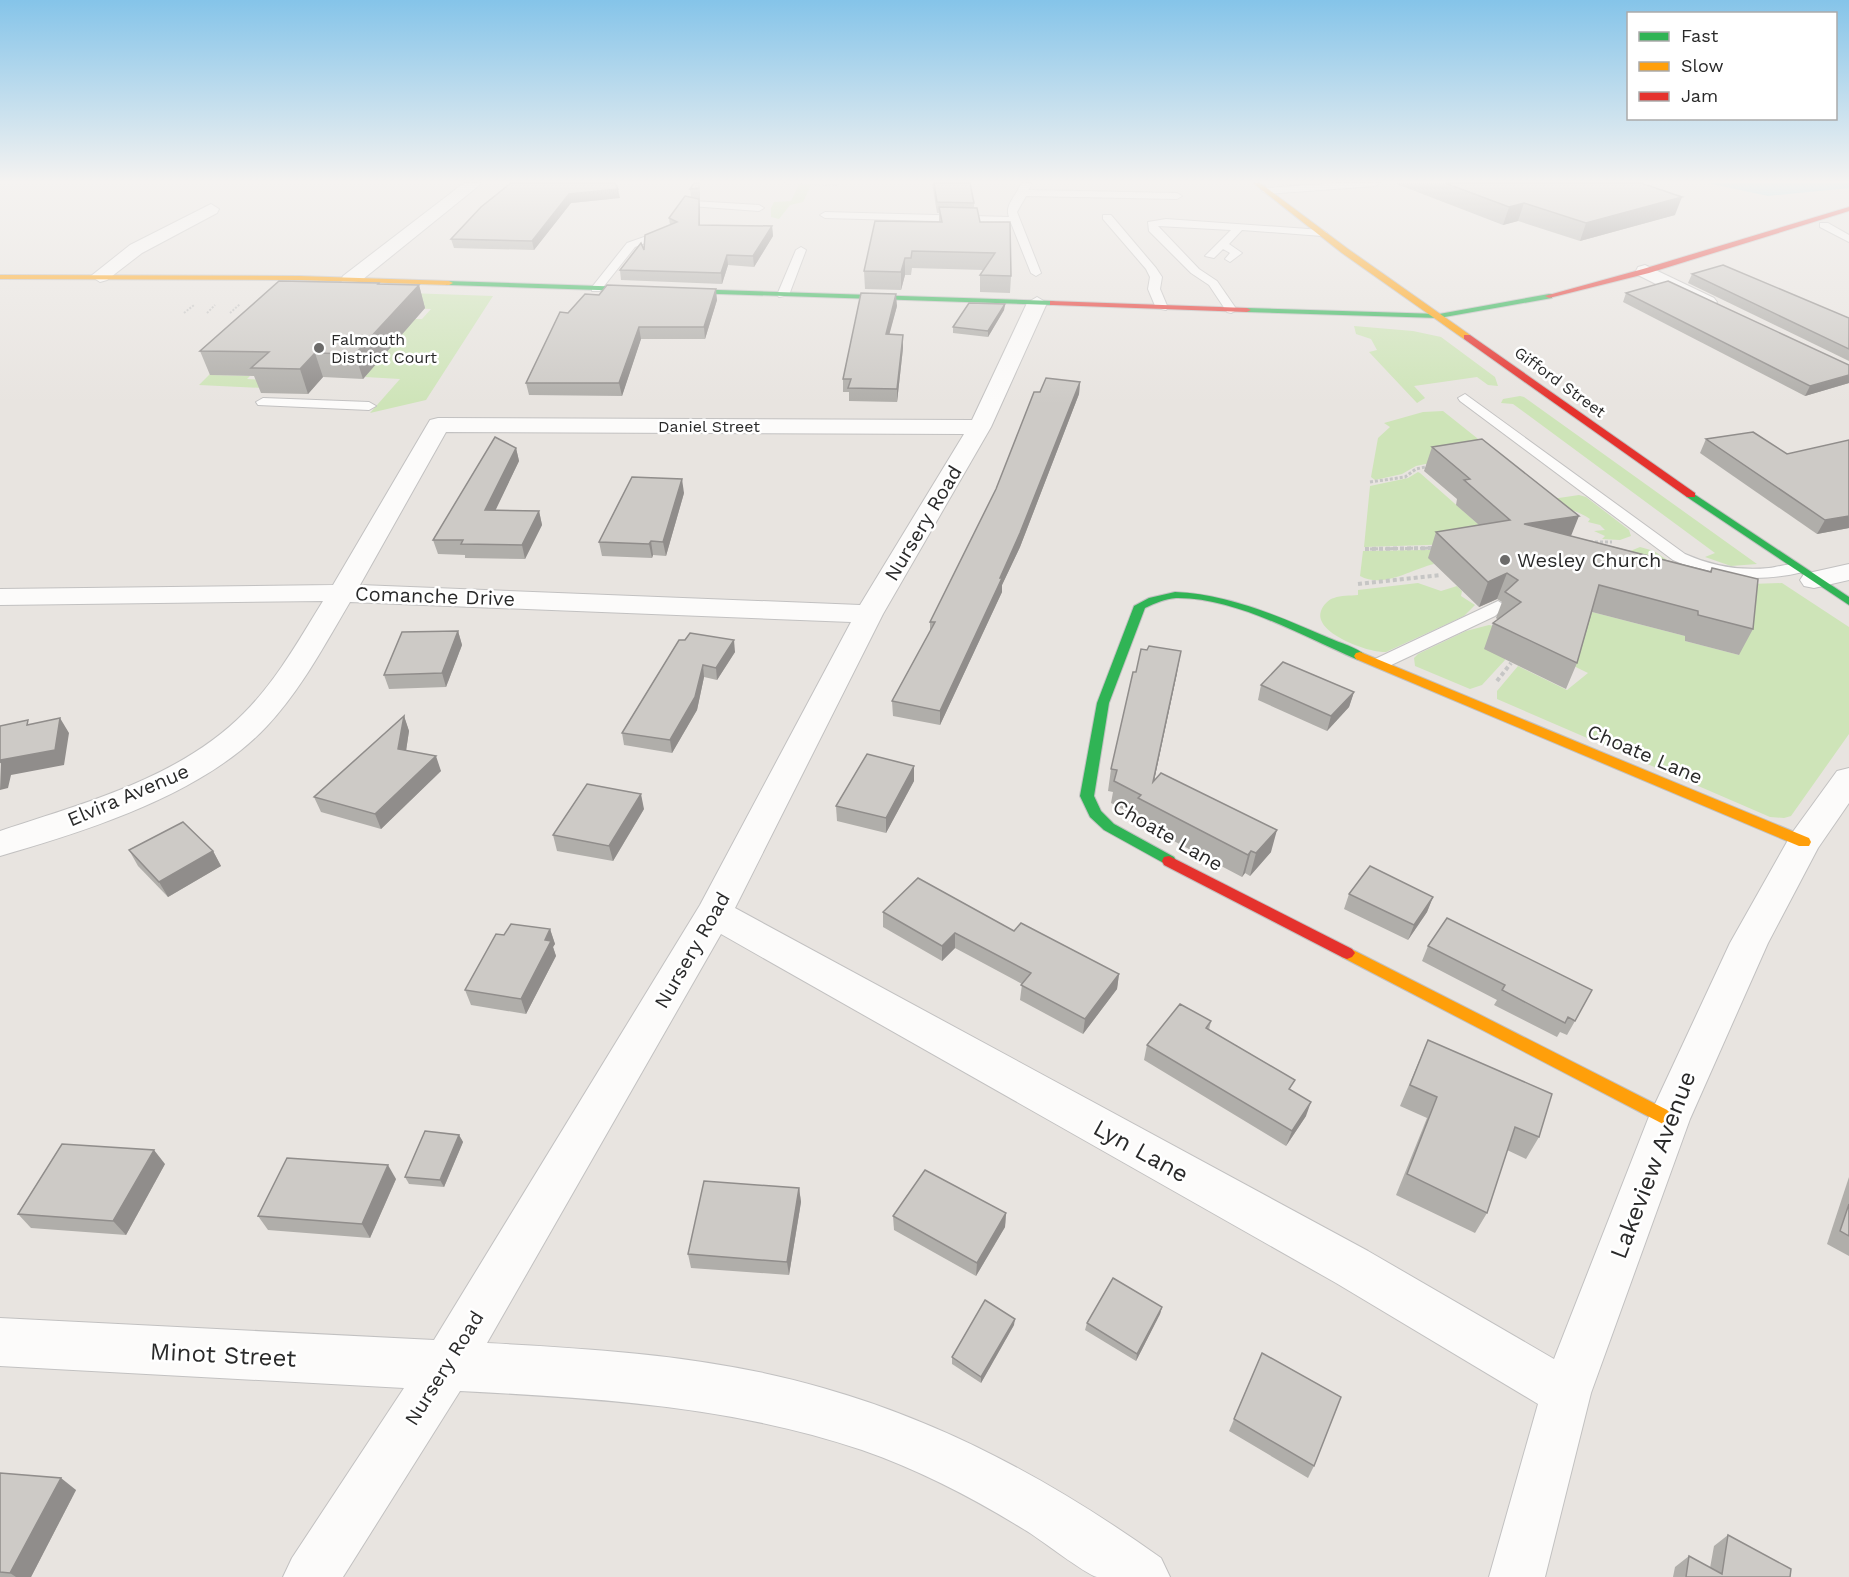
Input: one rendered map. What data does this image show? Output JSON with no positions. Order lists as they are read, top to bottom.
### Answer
{
  "streets": {
    "main road": ["Gifford Street", "Choate Lane"],
    "street": [
      "Daniel Street",
      "Nursery Road",
      "Comanche Drive",
      "Elvira Avenue",
      "Lyn Lane",
      "Lakeview Avenue",
      "Minot Street"
    ]
  },
  "crossings": [
    ["Daniel Street", "Nursery Road"],
    ["Daniel Street", "Elvira Avenue"],
    ["Nursery Road", "Comanche Drive"],
    ["Nursery Road", "Lyn Lane"],
    ["Nursery Road", "Minot Street"],
    ["Comanche Drive", "Elvira Avenue"],
    ["Choate Lane", "Lakeview Avenue"],
    ["Lyn Lane", "Lakeview Avenue"]
  ],
  "places": ["Falmouth District Court", "Wesley Church"],
  "legend": ["Fast", "Slow", "Jam"]
}
